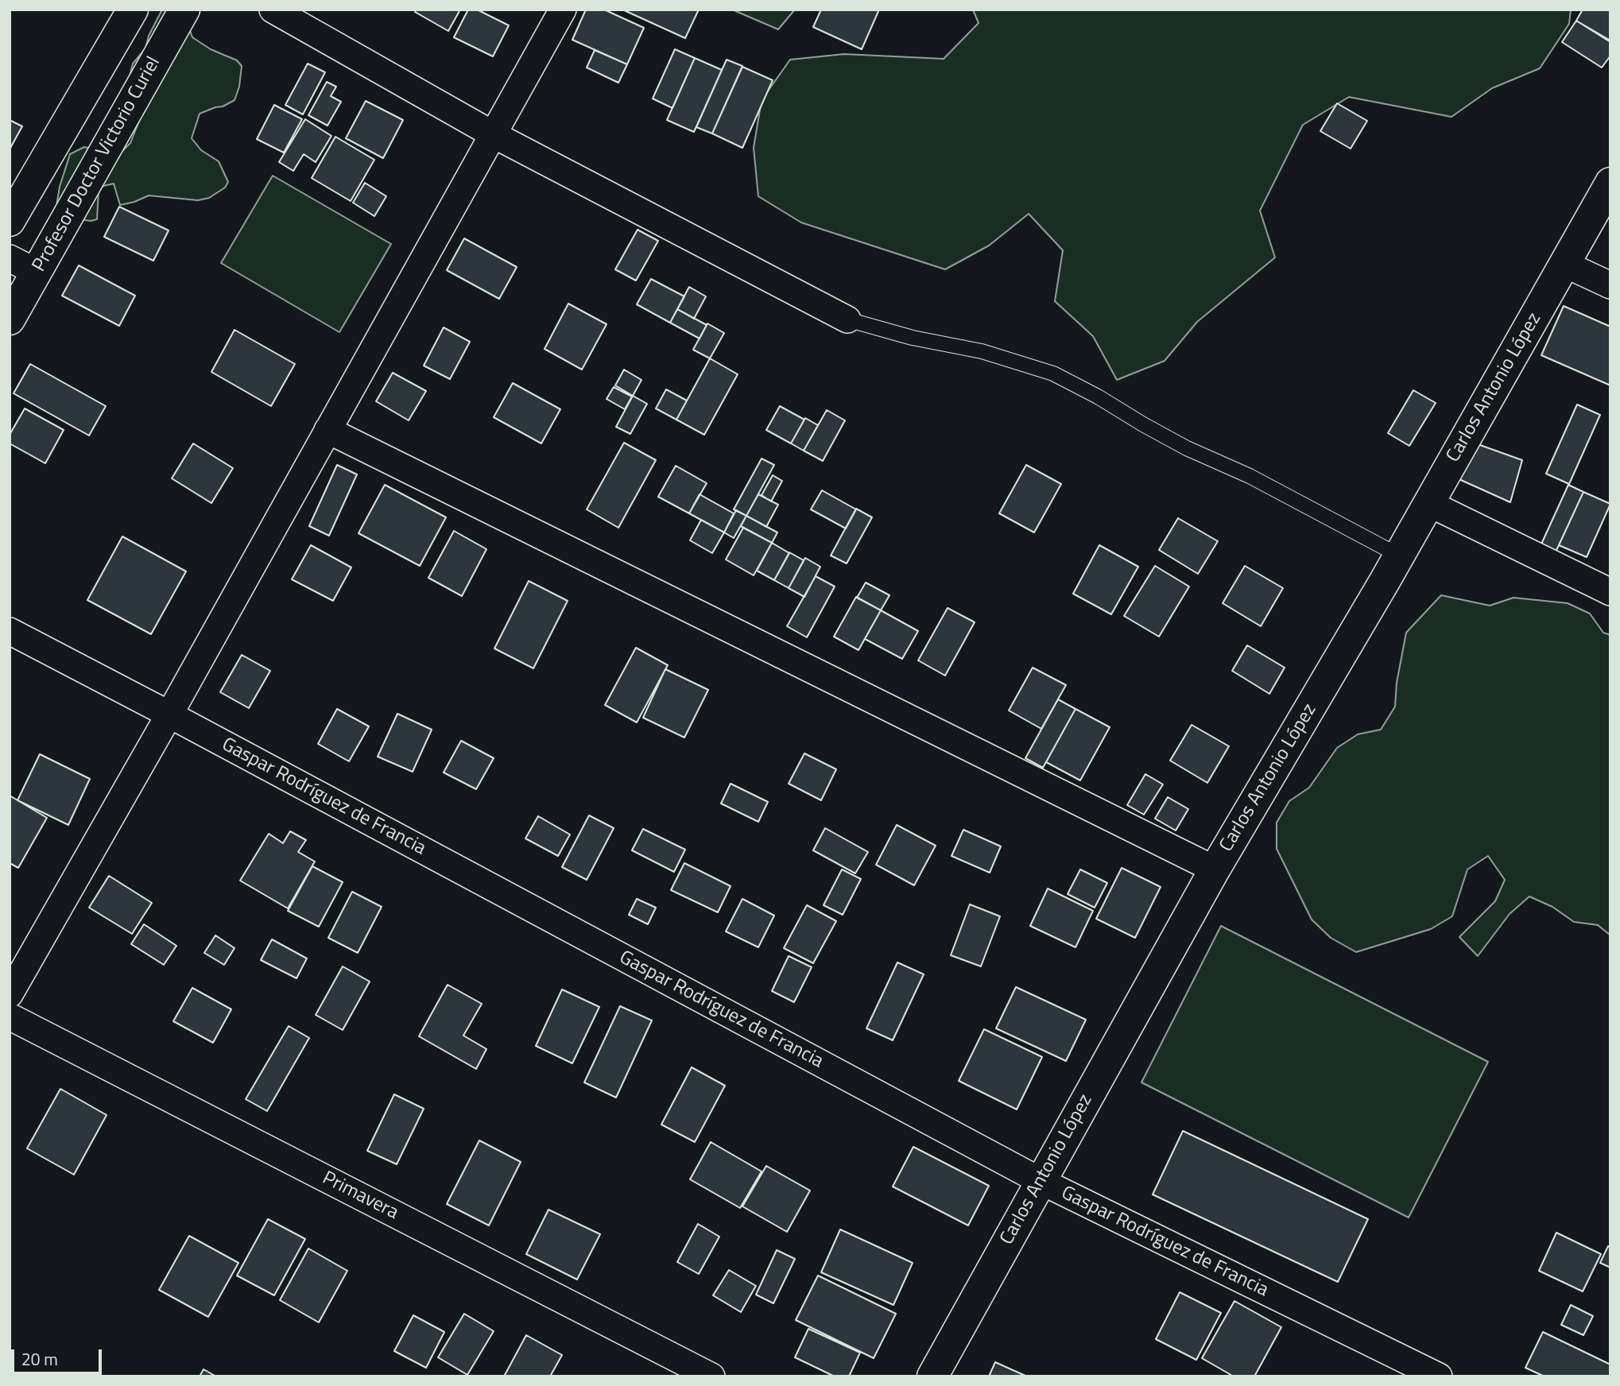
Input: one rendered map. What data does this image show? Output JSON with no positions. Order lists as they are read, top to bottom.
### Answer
{
  "streets": {
    "street": [
      "Profesor Doctor Victorio Curiel",
      "Carlos Antonio López",
      "Gaspar Rodríguez de Francia",
      "Primavera"
    ]
  },
  "crossings": [
    ["Carlos Antonio López", "Gaspar Rodríguez de Francia"]
  ],
  "scale_bar": "20 m"
}
